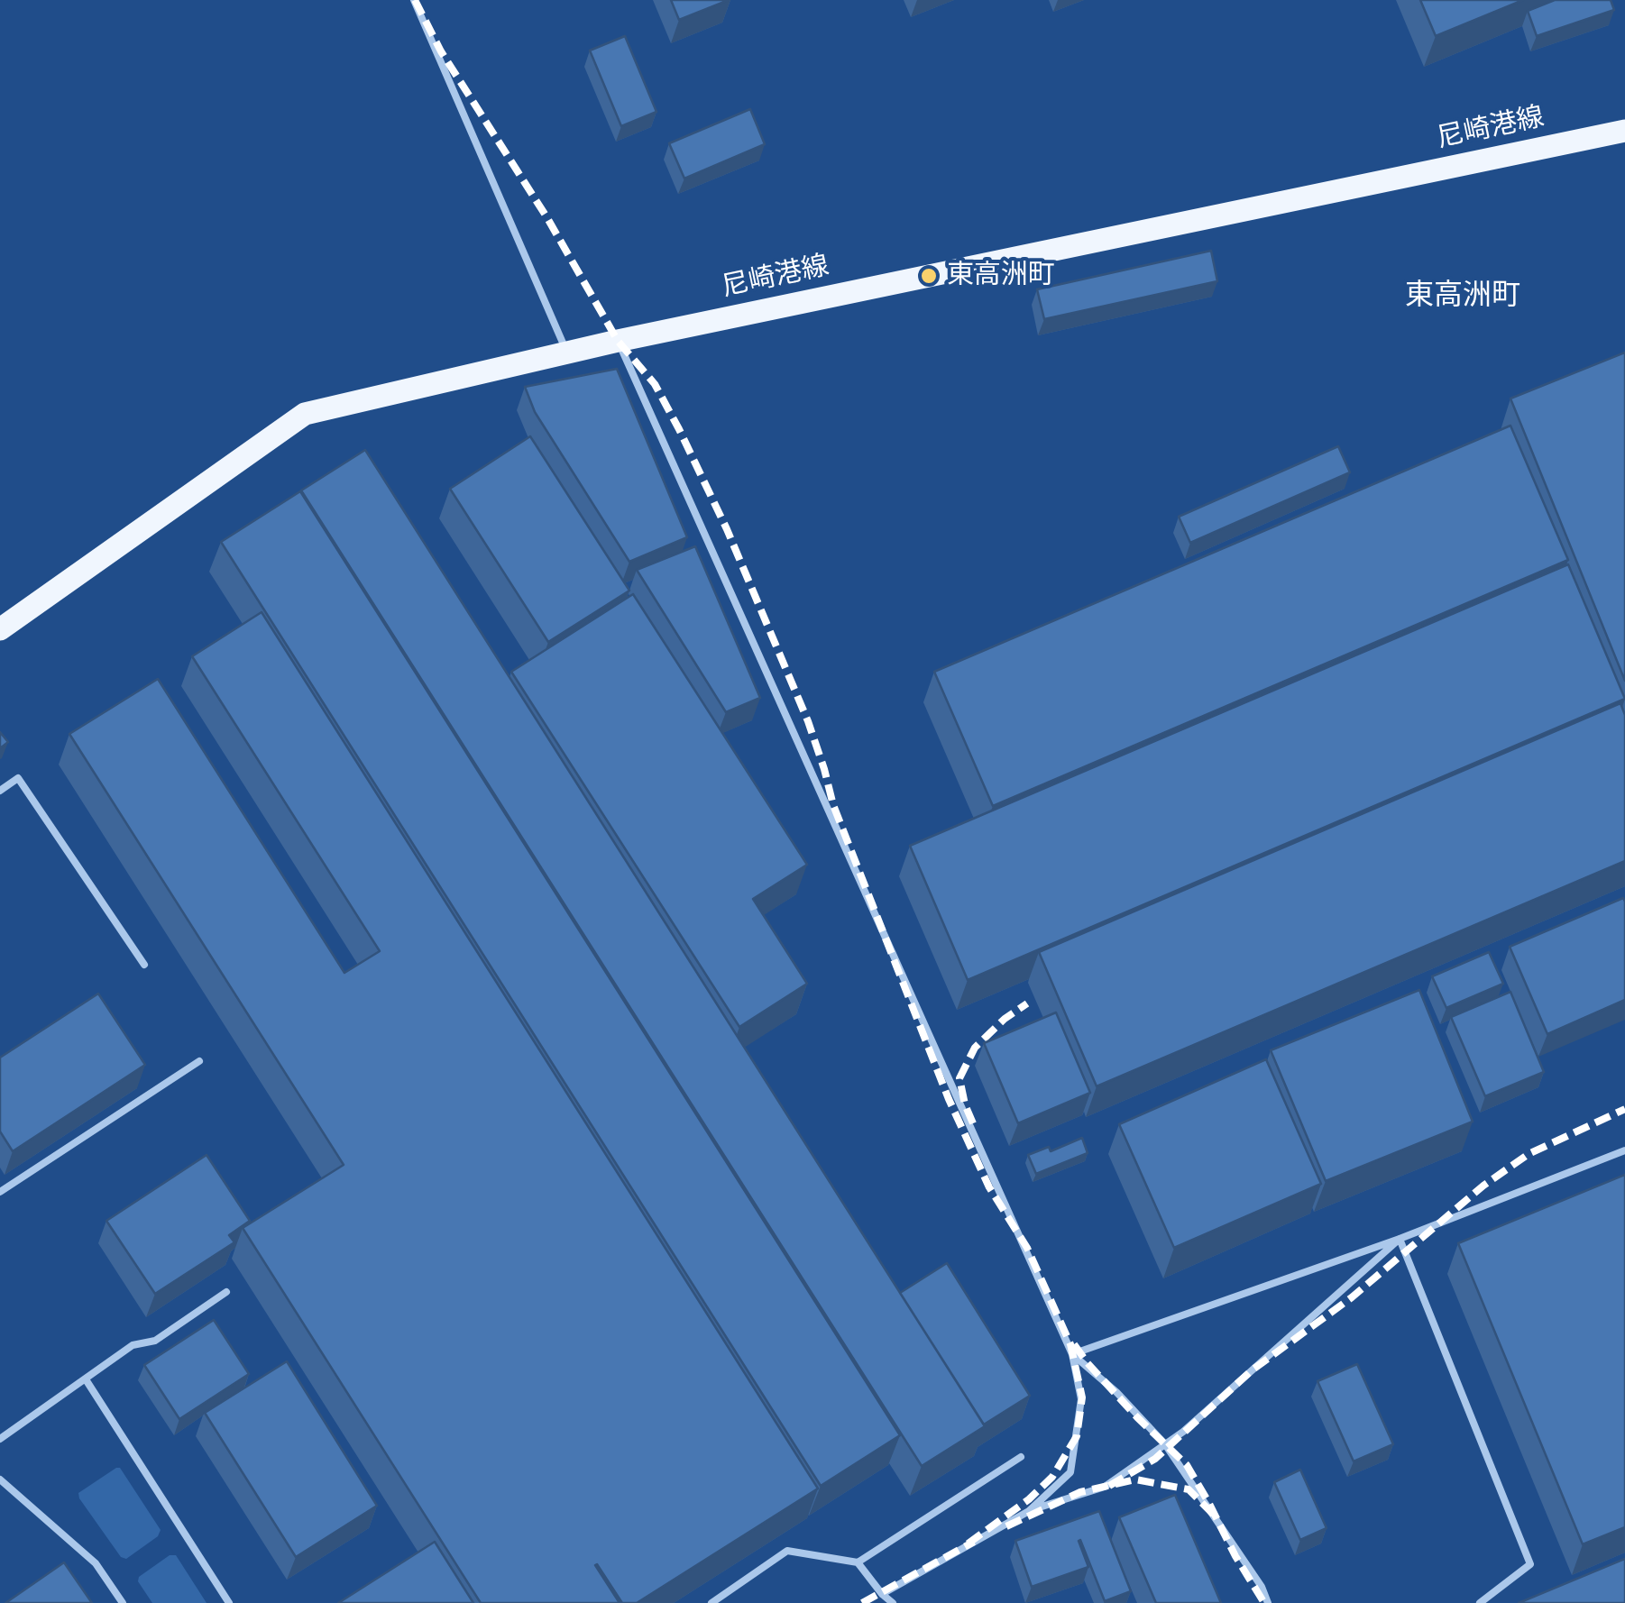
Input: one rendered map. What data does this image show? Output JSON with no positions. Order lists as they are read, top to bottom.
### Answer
{
  "streets": {
    "main road": ["尼崎港線"]
  },
  "districts": ["東高洲町"],
  "places": ["東高洲町"]
}
